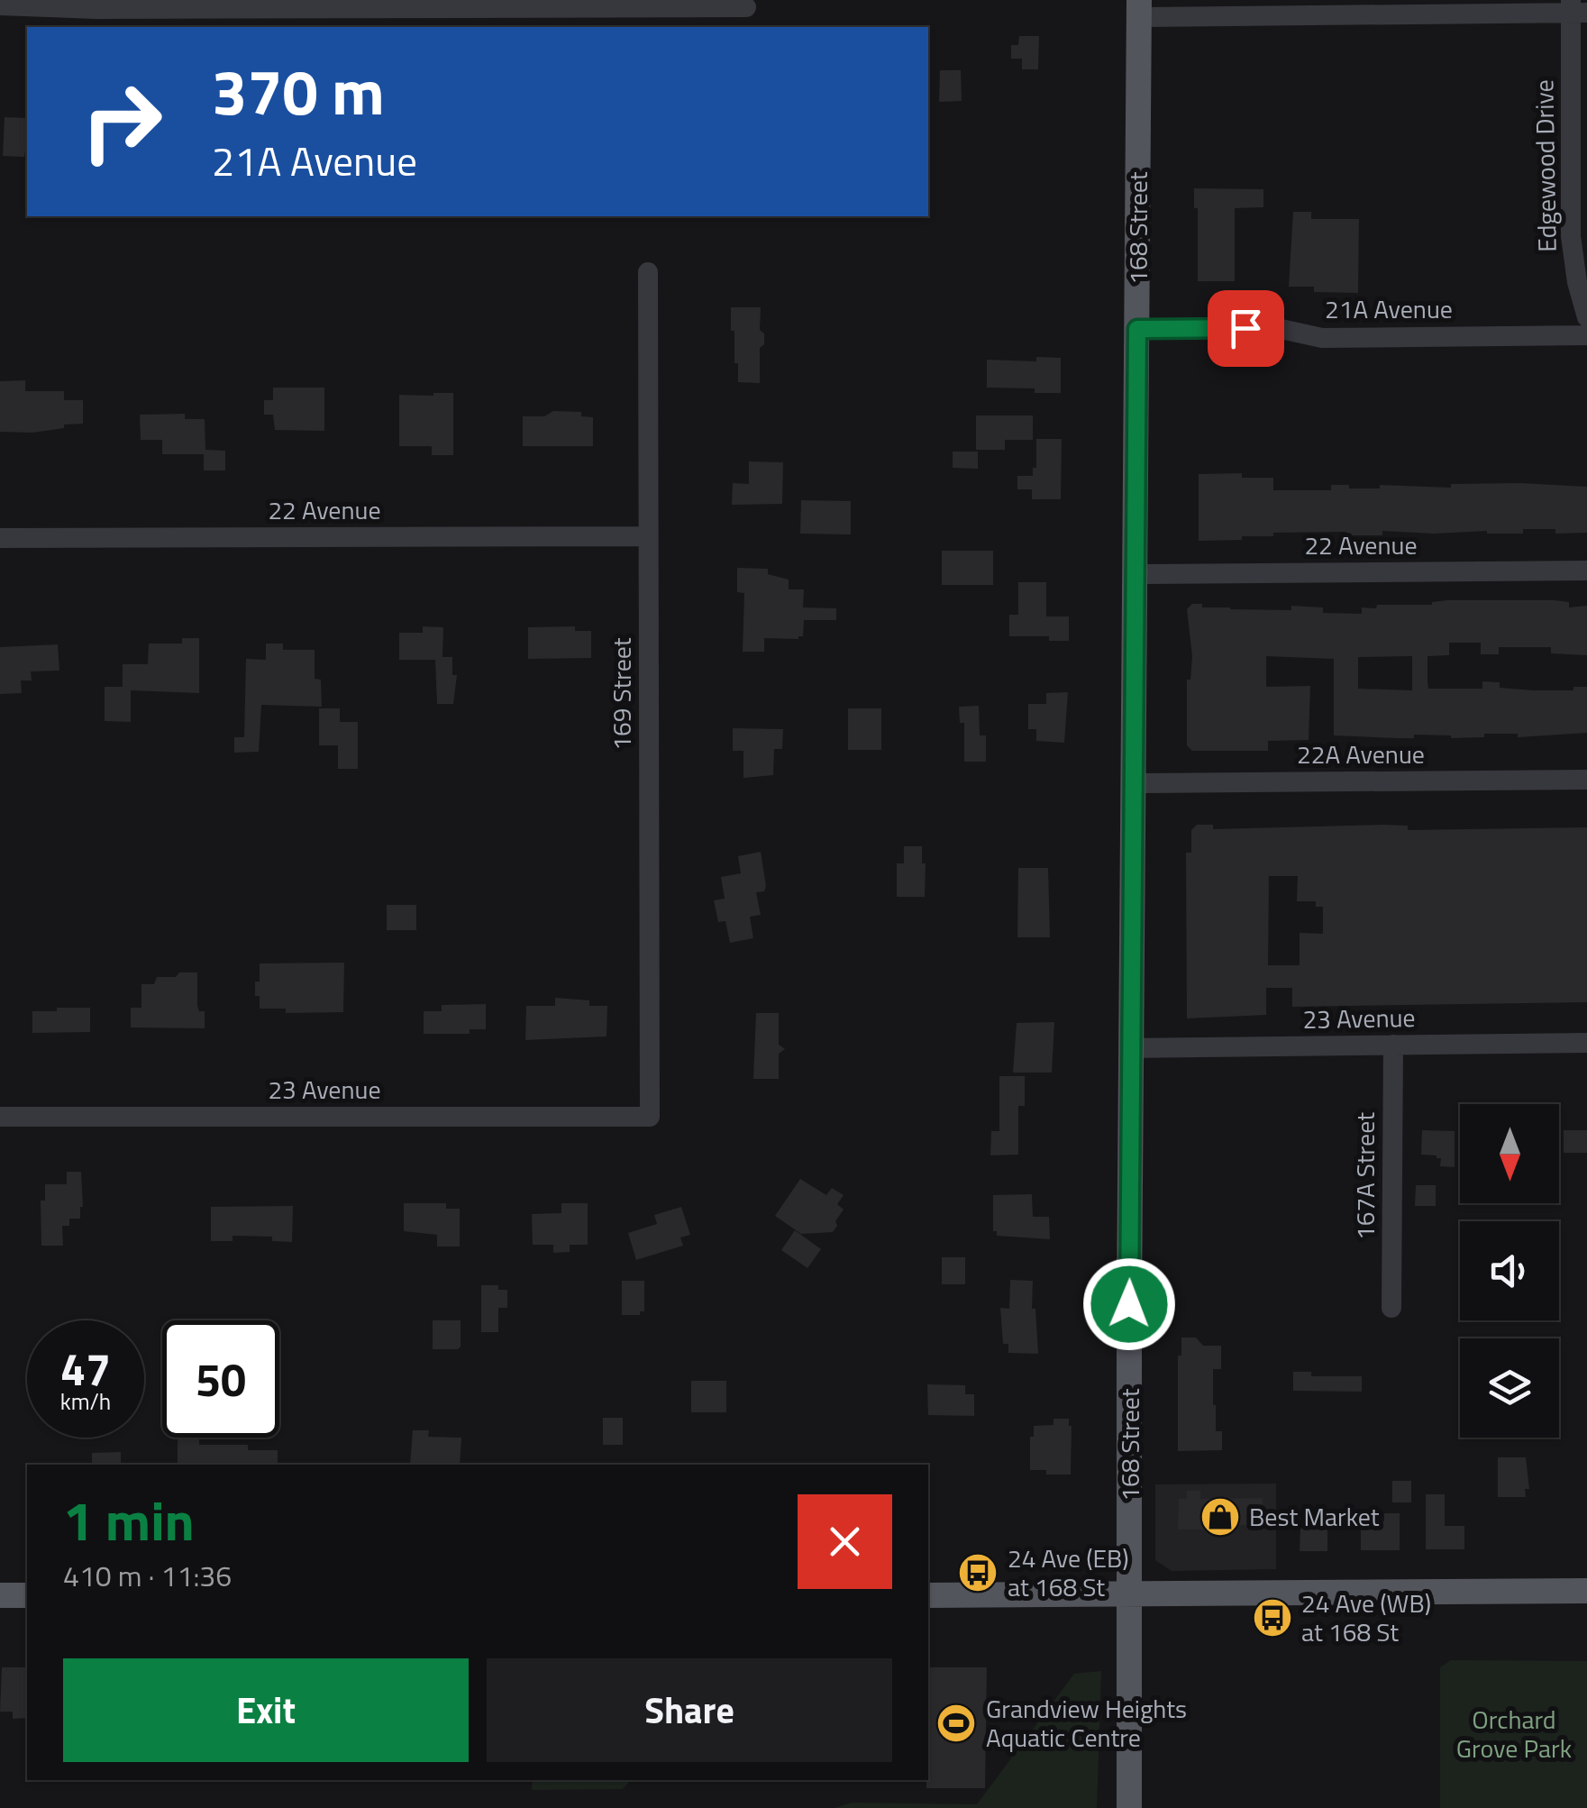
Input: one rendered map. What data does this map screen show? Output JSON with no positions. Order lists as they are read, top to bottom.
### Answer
{
  "streets": {
    "main road": ["168 Street"],
    "street": [
      "Edgewood Drive",
      "21A Avenue",
      "22 Avenue",
      "169 Street",
      "22A Avenue",
      "23 Avenue",
      "167A Street"
    ]
  },
  "crossings": [
    ["168 Street", "21A Avenue"],
    ["168 Street", "22 Avenue"],
    ["168 Street", "22A Avenue"],
    ["168 Street", "23 Avenue"],
    ["22 Avenue", "169 Street"],
    ["169 Street", "23 Avenue"],
    ["23 Avenue", "167A Street"]
  ],
  "parks": ["Orchard Grove Park"],
  "places": {
    "shop": ["Best Market"],
    "bus stop": ["24 Ave (EB) at 168 St", "24 Ave (WB) at 168 St"],
    "sports": ["Grandview Heights Aquatic Centre"]
  },
  "north": "bottom",
  "page": {
    "turn": ["370 m", "21A Avenue"],
    "speed": "47 km/h",
    "limit": "50",
    "heading": ["1 min", "410 m · 11:36"],
    "buttons": ["Exit", "Share"]
  }
}
